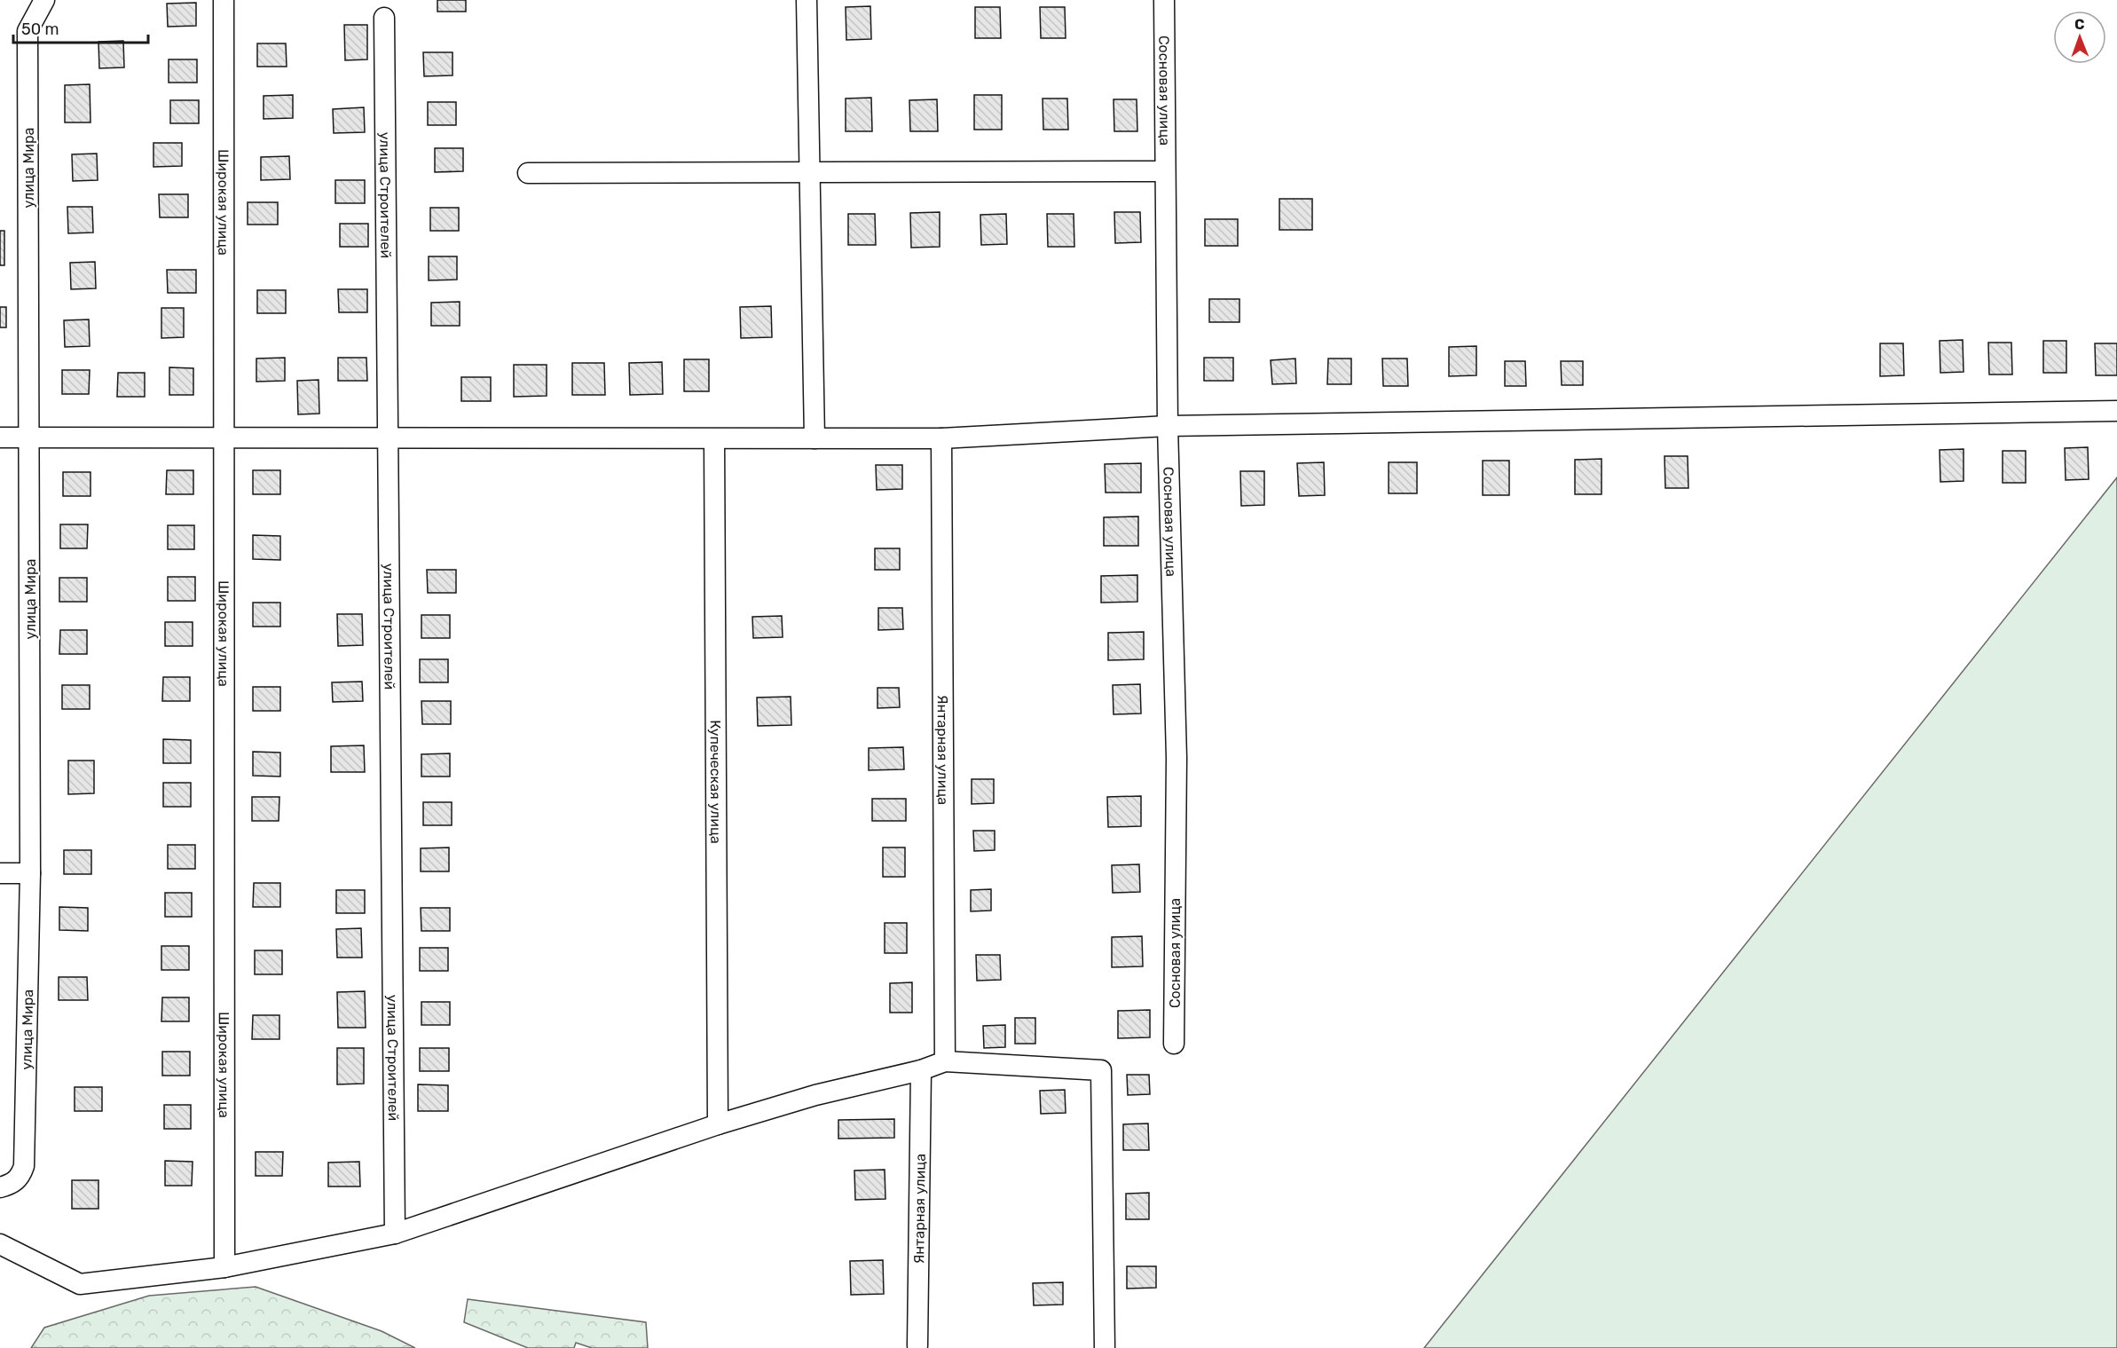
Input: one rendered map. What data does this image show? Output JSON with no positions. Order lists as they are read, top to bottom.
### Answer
{
  "streets": {
    "street": [
      "Сосновая улица",
      "улица Мира",
      "улица Строителей",
      "Широкая улица",
      "Янтарная улица",
      "Купеческая улица"
    ]
  },
  "scale_bar": "50 m",
  "north": "top"
}
